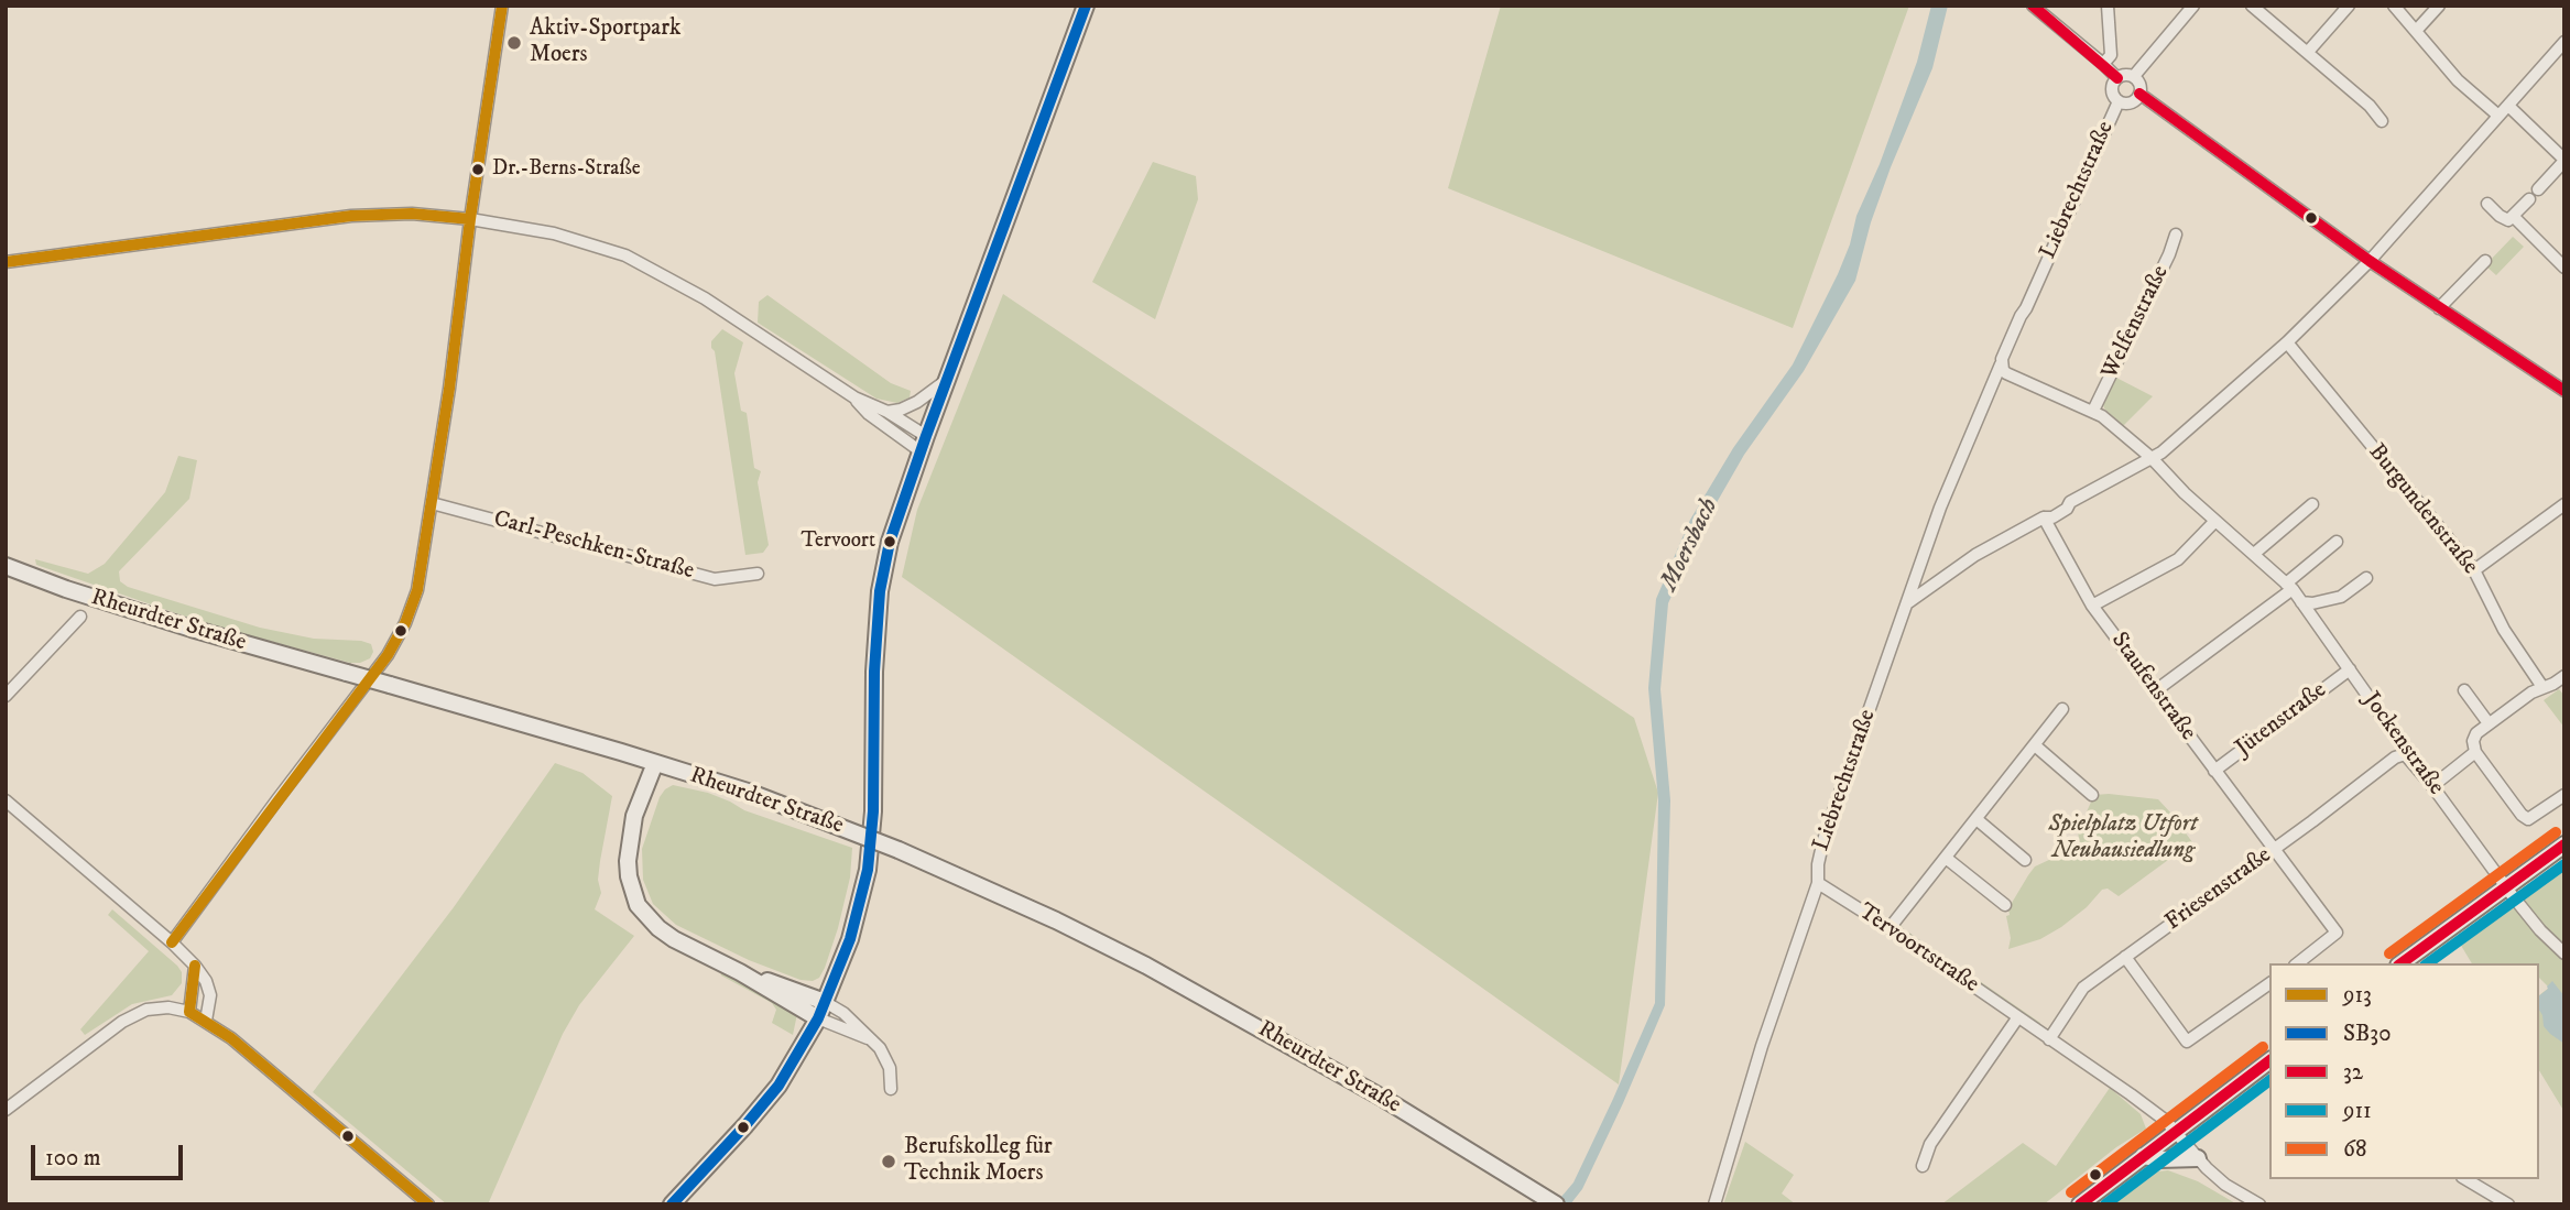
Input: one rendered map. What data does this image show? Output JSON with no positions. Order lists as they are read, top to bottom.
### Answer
{
  "streets": {
    "main road": ["Rheurdter Straße"],
    "street": [
      "Liebrechtstraße",
      "Welfenstraße",
      "Burgundenstraße",
      "Carl-Peschken-Straße",
      "Staufenstraße",
      "Jütenstraße",
      "Jockenstraße",
      "Friesenstraße",
      "Tervoortstraße"
    ]
  },
  "crossings": [
    ["Liebrechtstraße", "Jockenstraße"],
    ["Liebrechtstraße", "Tervoortstraße"],
    ["Welfenstraße", "Jockenstraße"],
    ["Staufenstraße", "Jütenstraße"],
    ["Staufenstraße", "Friesenstraße"],
    ["Jütenstraße", "Jockenstraße"],
    ["Jockenstraße", "Friesenstraße"],
    ["Friesenstraße", "Tervoortstraße"]
  ],
  "water": ["Moersbach"],
  "parks": ["Spielplatz Utfort Neubausiedlung"],
  "places": [
    "Aktiv-Sportpark Moers",
    "Dr.-Berns-Straße",
    "Tervoort",
    "Berufskolleg für Technik Moers"
  ],
  "lines": [
    "transit line 913",
    "transit line SB30",
    "transit line 32",
    "transit line 68",
    "transit line 911"
  ],
  "legend": [
    "913",
    "SB30",
    "32",
    "911",
    "68"
  ],
  "scale_bar": "100 m"
}
